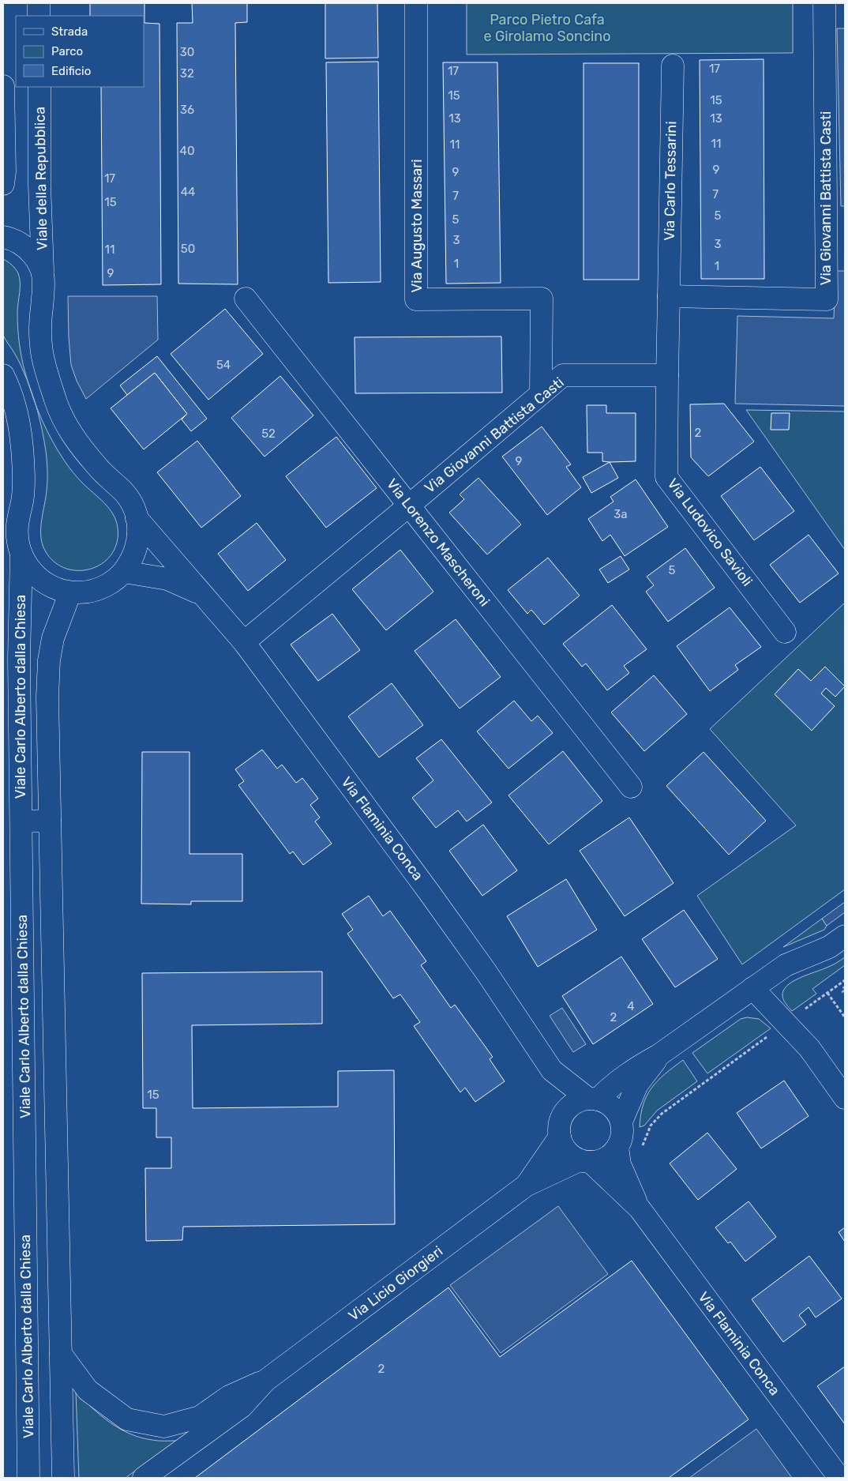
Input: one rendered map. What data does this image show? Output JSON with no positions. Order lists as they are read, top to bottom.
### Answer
{
  "streets": {
    "street": [
      "Viale della Repubblica",
      "Via Carlo Tessarini",
      "Via Giovanni Battista Casti",
      "Via Augusto Massari",
      "Via Ludovico Savioli",
      "Via Lorenzo Mascheroni",
      "Viale Carlo Alberto dalla Chiesa",
      "Via Flaminia Conca",
      "Via Licio Giorgieri"
    ]
  },
  "crossings": [
    ["Viale della Repubblica", "Via Flaminia Conca"],
    ["Via Carlo Tessarini", "Via Giovanni Battista Casti"],
    ["Via Giovanni Battista Casti", "Via Augusto Massari"],
    ["Via Giovanni Battista Casti", "Via Ludovico Savioli"],
    ["Via Giovanni Battista Casti", "Via Lorenzo Mascheroni"],
    ["Via Giovanni Battista Casti", "Via Flaminia Conca"],
    ["Viale Carlo Alberto dalla Chiesa", "Via Licio Giorgieri"],
    ["Via Flaminia Conca", "Via Licio Giorgieri"]
  ],
  "parks": ["Parco Pietro Cafa e Girolamo Soncino"],
  "house_numbers": [
    "30",
    "17",
    "17",
    "32",
    "15",
    "15",
    "36",
    "13",
    "13",
    "11",
    "11",
    "40",
    "9",
    "9",
    "17",
    "44",
    "7",
    "7",
    "15",
    "5",
    "5",
    "3",
    "3",
    "50",
    "11",
    "1",
    "1",
    "9",
    "54",
    "2",
    "52",
    "9",
    "3a",
    "5",
    "4",
    "2",
    "15",
    "2"
  ],
  "legend": ["Strada", "Parco", "Edificio"]
}
